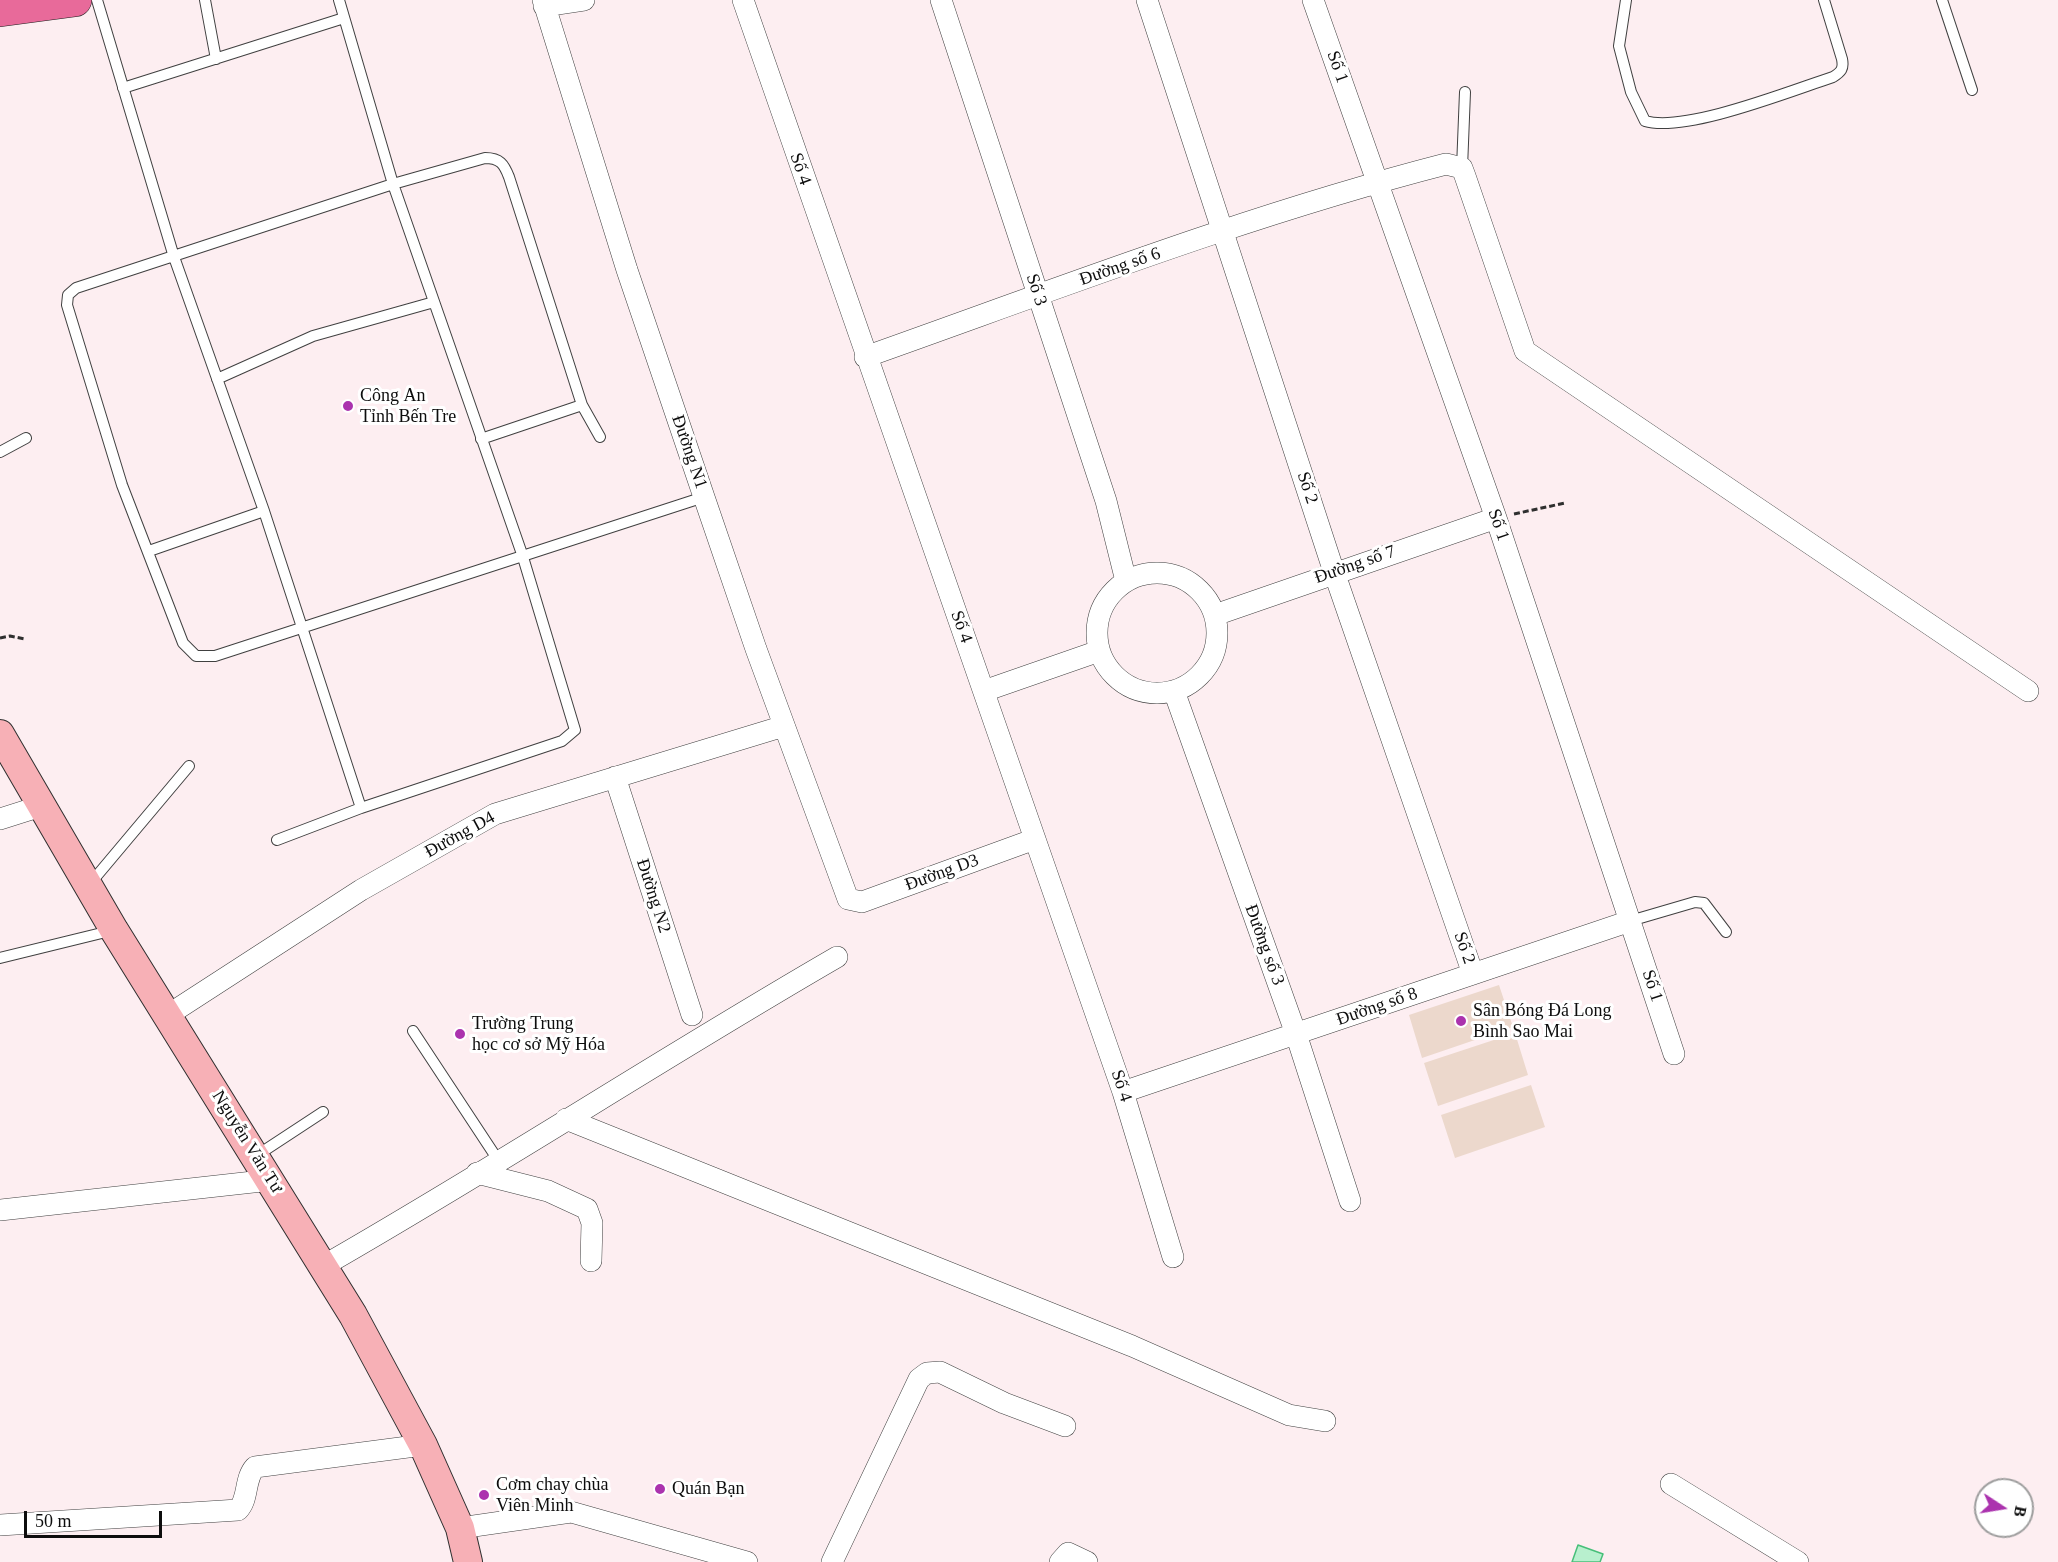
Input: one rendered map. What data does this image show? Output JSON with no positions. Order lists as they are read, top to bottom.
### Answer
{
  "streets": {
    "main road": ["Nguyễn Văn Tư"],
    "street": [
      "Số 1",
      "Số 4",
      "Đường số 6",
      "Số 3",
      "Đường N1",
      "Số 2",
      "Đường số 7",
      "Đường D4",
      "Đường D3",
      "Đường N2",
      "Đường số 3",
      "Đường số 8"
    ]
  },
  "crossings": [
    ["Số 1", "Đường số 6"],
    ["Số 1", "Đường số 7"],
    ["Số 1", "Đường số 8"],
    ["Số 4", "Đường số 6"],
    ["Số 4", "Đường D3"],
    ["Số 4", "Đường số 8"],
    ["Đường số 6", "Số 3"],
    ["Đường số 6", "Số 2"],
    ["Số 3", "Đường số 7"],
    ["Số 3", "Đường số 3"],
    ["Đường N1", "Đường D4"],
    ["Đường N1", "Đường D3"],
    ["Số 2", "Đường số 7"],
    ["Số 2", "Đường số 8"],
    ["Đường số 7", "Đường số 3"],
    ["Đường D4", "Đường N2"],
    ["Đường D4", "Nguyễn Văn Tư"],
    ["Đường số 3", "Đường số 8"]
  ],
  "places": [
    "Công An Tỉnh Bến Tre",
    "Sân Bóng Đá Long Bình Sao Mai",
    "Trường Trung học cơ sở Mỹ Hóa",
    "Quán Bạn",
    "Cơm chay chùa Viên Minh"
  ],
  "scale_bar": "50 m",
  "north": "right"
}
